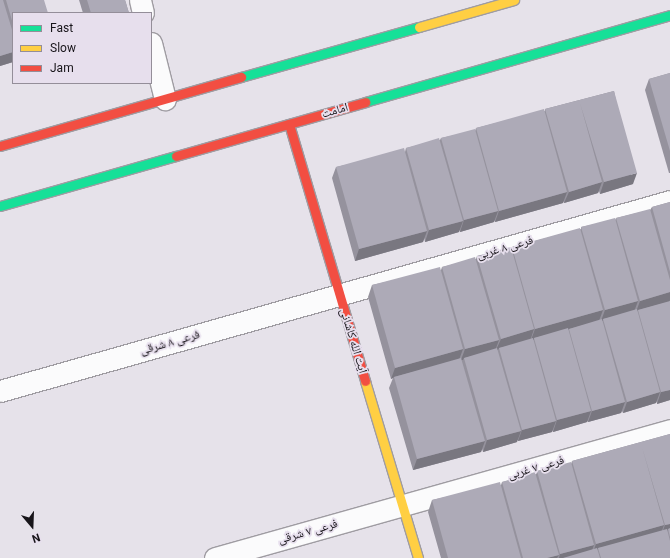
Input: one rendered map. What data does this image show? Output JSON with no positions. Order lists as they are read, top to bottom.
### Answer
{
  "streets": {
    "main road": ["امامت", "آیت الله کاشانی"],
    "street": [
      "فرعی ۸ غربی",
      "فرعی ۸ شرقی",
      "فرعی ۷ غربی",
      "فرعی ۷ شرقی"
    ]
  },
  "crossings": [
    ["امامت", "آیت الله کاشانی"],
    ["فرعی ۸ غربی", "آیت الله کاشانی"],
    ["فرعی ۸ غربی", "فرعی ۸ شرقی"],
    ["آیت الله کاشانی", "فرعی ۸ شرقی"],
    ["آیت الله کاشانی", "فرعی ۷ غربی"],
    ["آیت الله کاشانی", "فرعی ۷ شرقی"],
    ["فرعی ۷ غربی", "فرعی ۷ شرقی"]
  ],
  "legend": ["Fast", "Slow", "Jam"],
  "north": "bottom"
}
